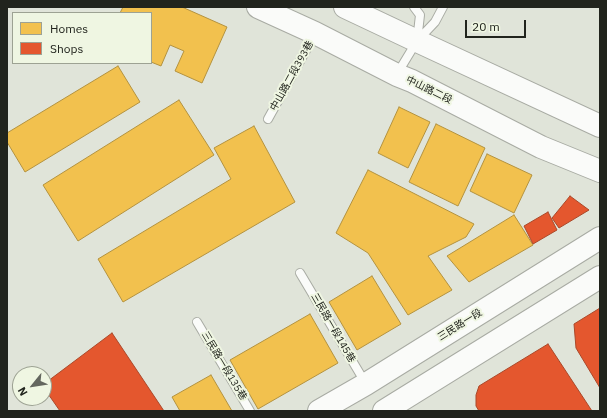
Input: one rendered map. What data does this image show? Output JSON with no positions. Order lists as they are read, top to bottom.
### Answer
{
  "streets": {
    "main road": ["中山路二段", "三民路一段"],
    "lane": ["中山路二段393巷", "三民路一段145巷", "三民路一段135巷"]
  },
  "crossings": [
    ["中山路二段393巷", "中山路二段"],
    ["三民路一段", "三民路一段145巷"]
  ],
  "legend": ["Homes", "Shops"],
  "scale_bar": "20 m",
  "north": "bottom left"
}
